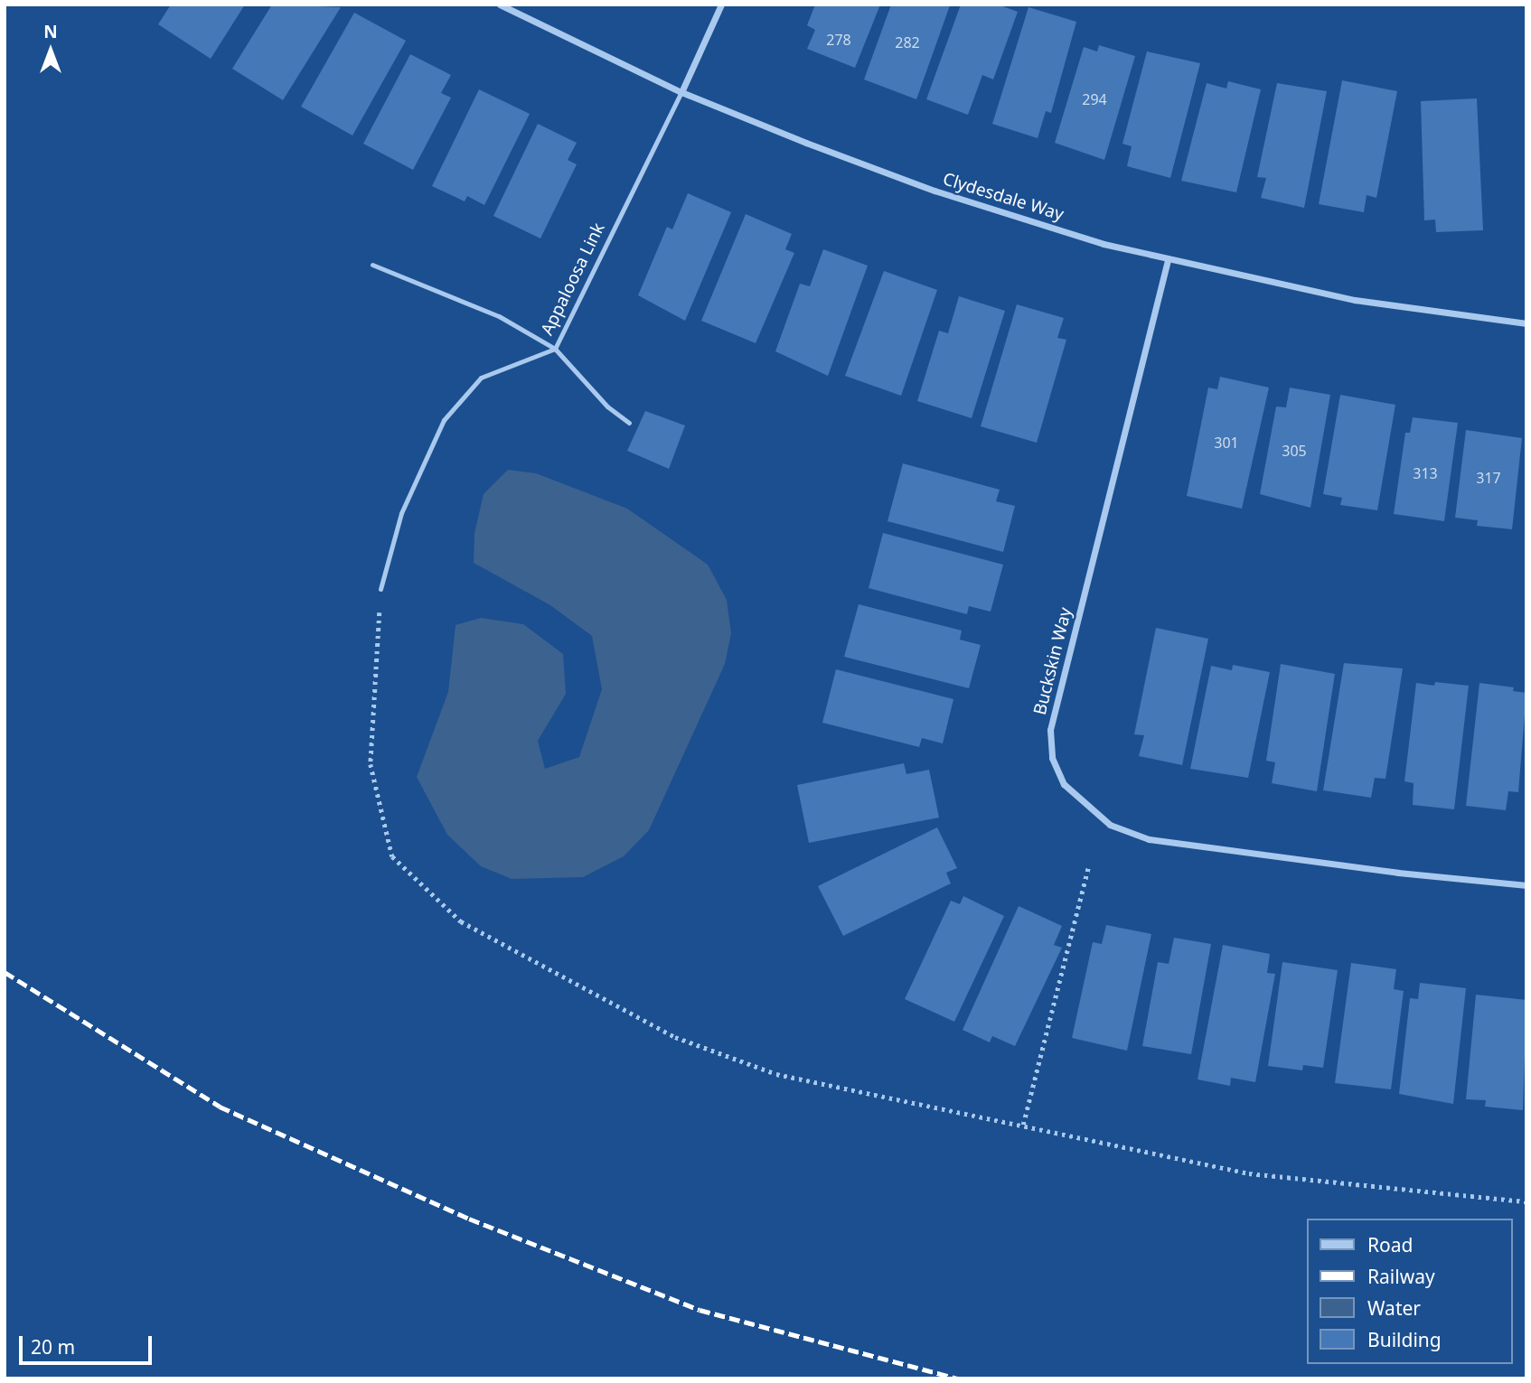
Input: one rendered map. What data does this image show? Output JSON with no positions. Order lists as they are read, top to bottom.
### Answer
{
  "streets": {
    "street": ["Clydesdale Way", "Appaloosa Link", "Buckskin Way"]
  },
  "crossings": [
    ["Clydesdale Way", "Appaloosa Link"],
    ["Clydesdale Way", "Buckskin Way"]
  ],
  "house_numbers": [
    "278",
    "282",
    "294",
    "301",
    "305",
    "313",
    "317"
  ],
  "legend": [
    "Road",
    "Railway",
    "Water",
    "Building"
  ],
  "scale_bar": "20 m",
  "north": "top"
}
